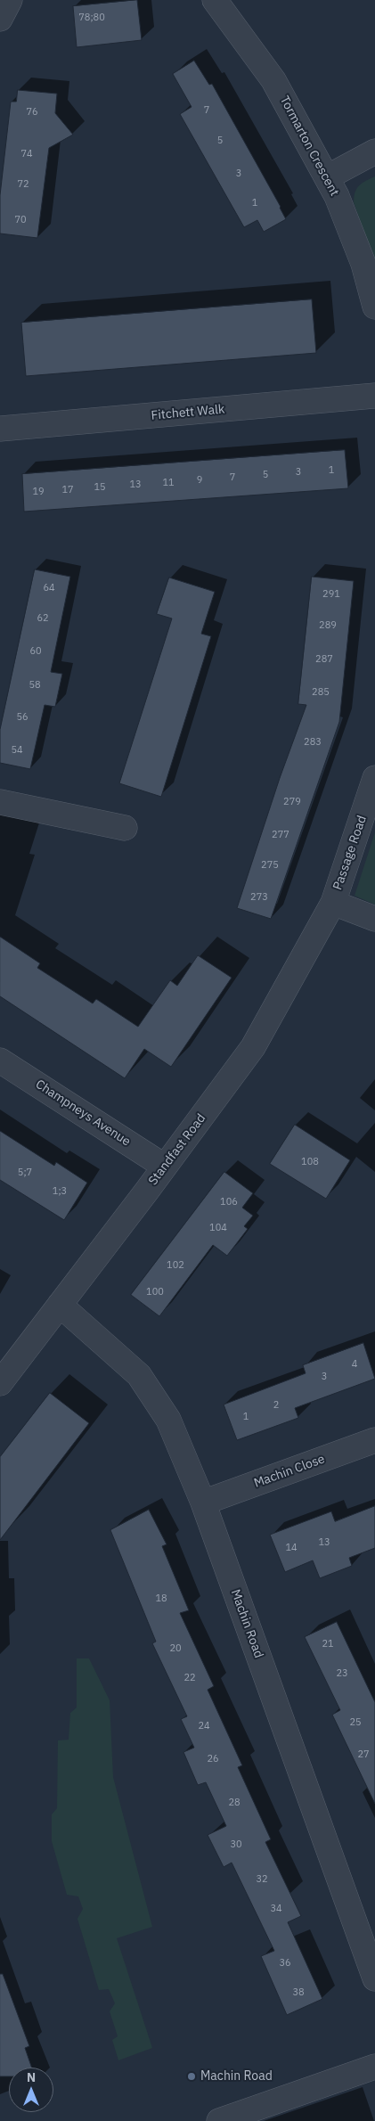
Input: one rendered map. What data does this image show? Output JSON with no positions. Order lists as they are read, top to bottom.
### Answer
{
  "streets": {
    "street": [
      "Tormarton Crescent",
      "Fitchett Walk",
      "Passage Road",
      "Champneys Avenue",
      "Standfast Road",
      "Machin Close",
      "Machin Road"
    ]
  },
  "crossings": [
    ["Passage Road", "Standfast Road"],
    ["Champneys Avenue", "Standfast Road"],
    ["Standfast Road", "Machin Road"],
    ["Machin Close", "Machin Road"]
  ],
  "places": ["Machin Road"],
  "house_numbers": [
    "78;80",
    "7",
    "76",
    "5",
    "74",
    "3",
    "72",
    "1",
    "70",
    "1",
    "3",
    "5",
    "7",
    "9",
    "11",
    "13",
    "15",
    "17",
    "19",
    "64",
    "291",
    "62",
    "289",
    "60",
    "287",
    "58",
    "285",
    "56",
    "283",
    "54",
    "279",
    "277",
    "275",
    "273",
    "108",
    "5;7",
    "1;3",
    "106",
    "104",
    "102",
    "100",
    "4",
    "3",
    "2",
    "1",
    "13",
    "14",
    "18",
    "21",
    "20",
    "23",
    "22",
    "25",
    "24",
    "27",
    "26",
    "28",
    "30",
    "32",
    "34",
    "36",
    "38"
  ],
  "north": "top"
}
